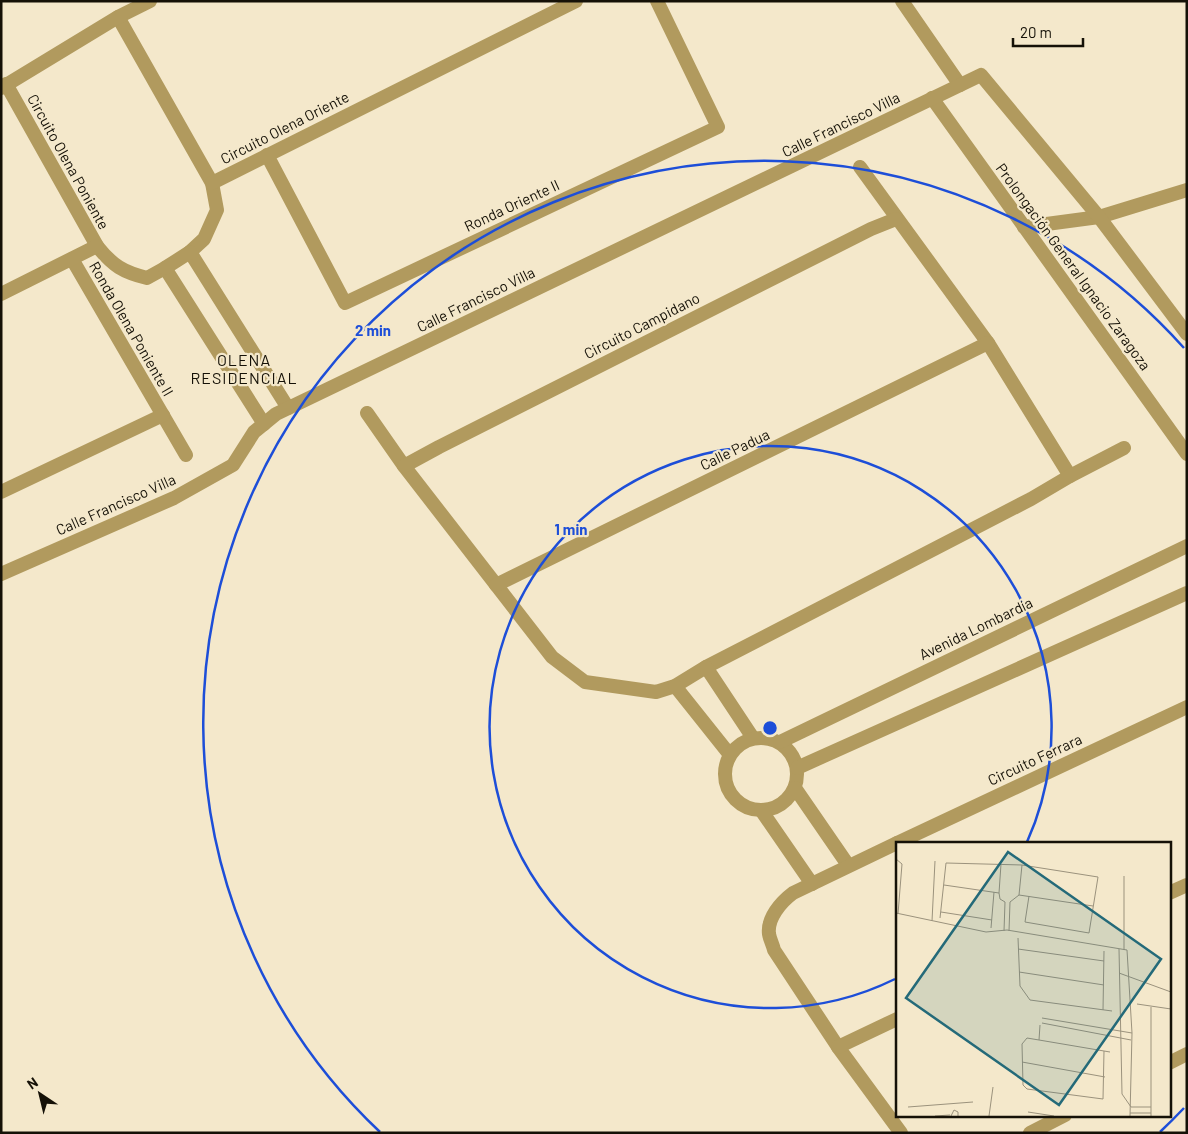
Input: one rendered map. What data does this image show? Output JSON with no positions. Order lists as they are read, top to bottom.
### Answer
{
  "streets": {
    "street": [
      "Calle Francisco Villa",
      "Circuito Olena Oriente",
      "Circuito Olena Poniente",
      "Ronda Oriente II",
      "Prolongación General Ignacio Zaragoza",
      "Circuito Campidano",
      "Ronda Olena Poniente II",
      "Calle Padua",
      "Avenida Lombardía",
      "Circuito Ferrara"
    ]
  },
  "crossings": [
    ["Calle Francisco Villa", "Prolongación General Ignacio Zaragoza"],
    ["Circuito Olena Oriente", "Ronda Oriente II"],
    ["Circuito Olena Poniente", "Ronda Olena Poniente II"]
  ],
  "districts": ["OLENA RESIDENCIAL"],
  "scale_bar": "20 m",
  "north": "top left",
  "rings": ["2 min", "1 min"]
}
